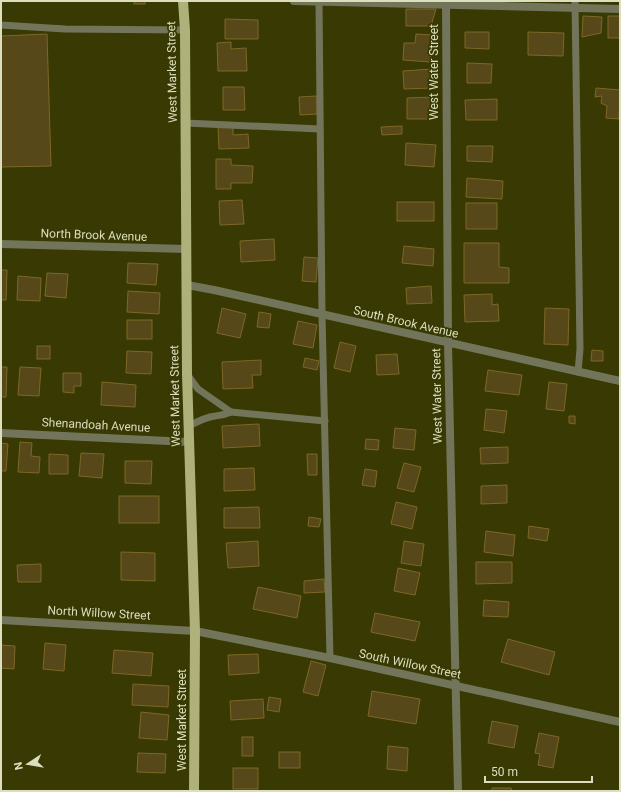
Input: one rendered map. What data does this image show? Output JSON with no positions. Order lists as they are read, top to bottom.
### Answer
{
  "streets": {
    "main road": ["West Market Street"],
    "street": [
      "West Water Street",
      "North Brook Avenue",
      "South Brook Avenue",
      "Shenandoah Avenue",
      "North Willow Street",
      "South Willow Street"
    ]
  },
  "crossings": [
    ["West Market Street", "North Brook Avenue"],
    ["West Market Street", "South Brook Avenue"],
    ["West Market Street", "Shenandoah Avenue"],
    ["West Market Street", "North Willow Street"],
    ["West Market Street", "South Willow Street"],
    ["West Water Street", "South Brook Avenue"],
    ["West Water Street", "South Willow Street"],
    ["North Willow Street", "South Willow Street"]
  ],
  "scale_bar": "50 m",
  "north": "left"
}
